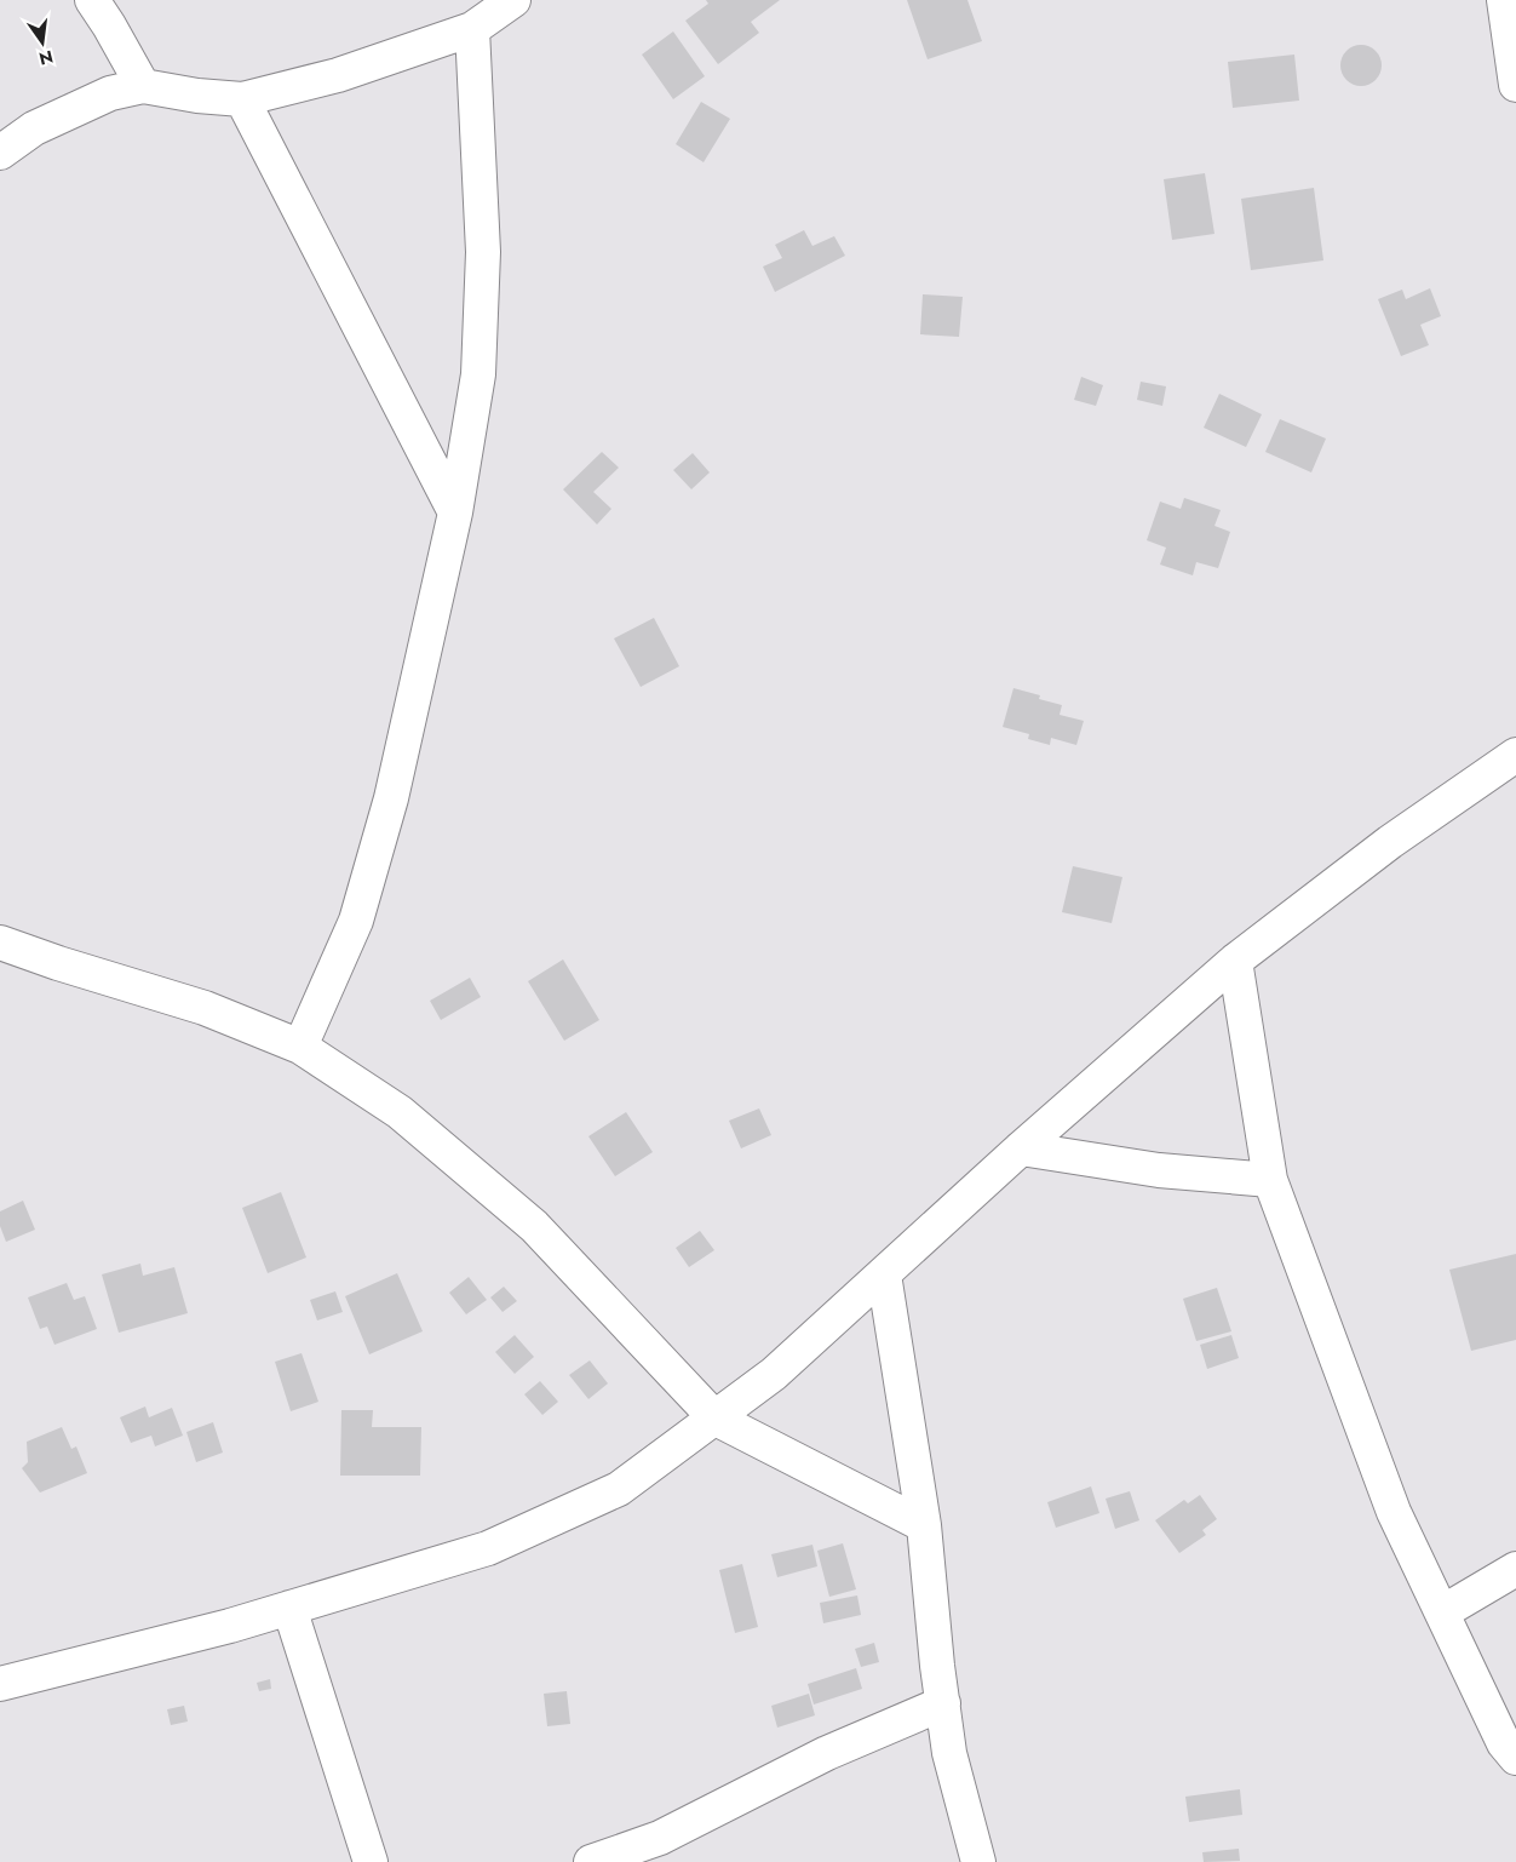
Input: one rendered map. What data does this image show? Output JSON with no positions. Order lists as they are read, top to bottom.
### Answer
{
  "north": "bottom"
}
